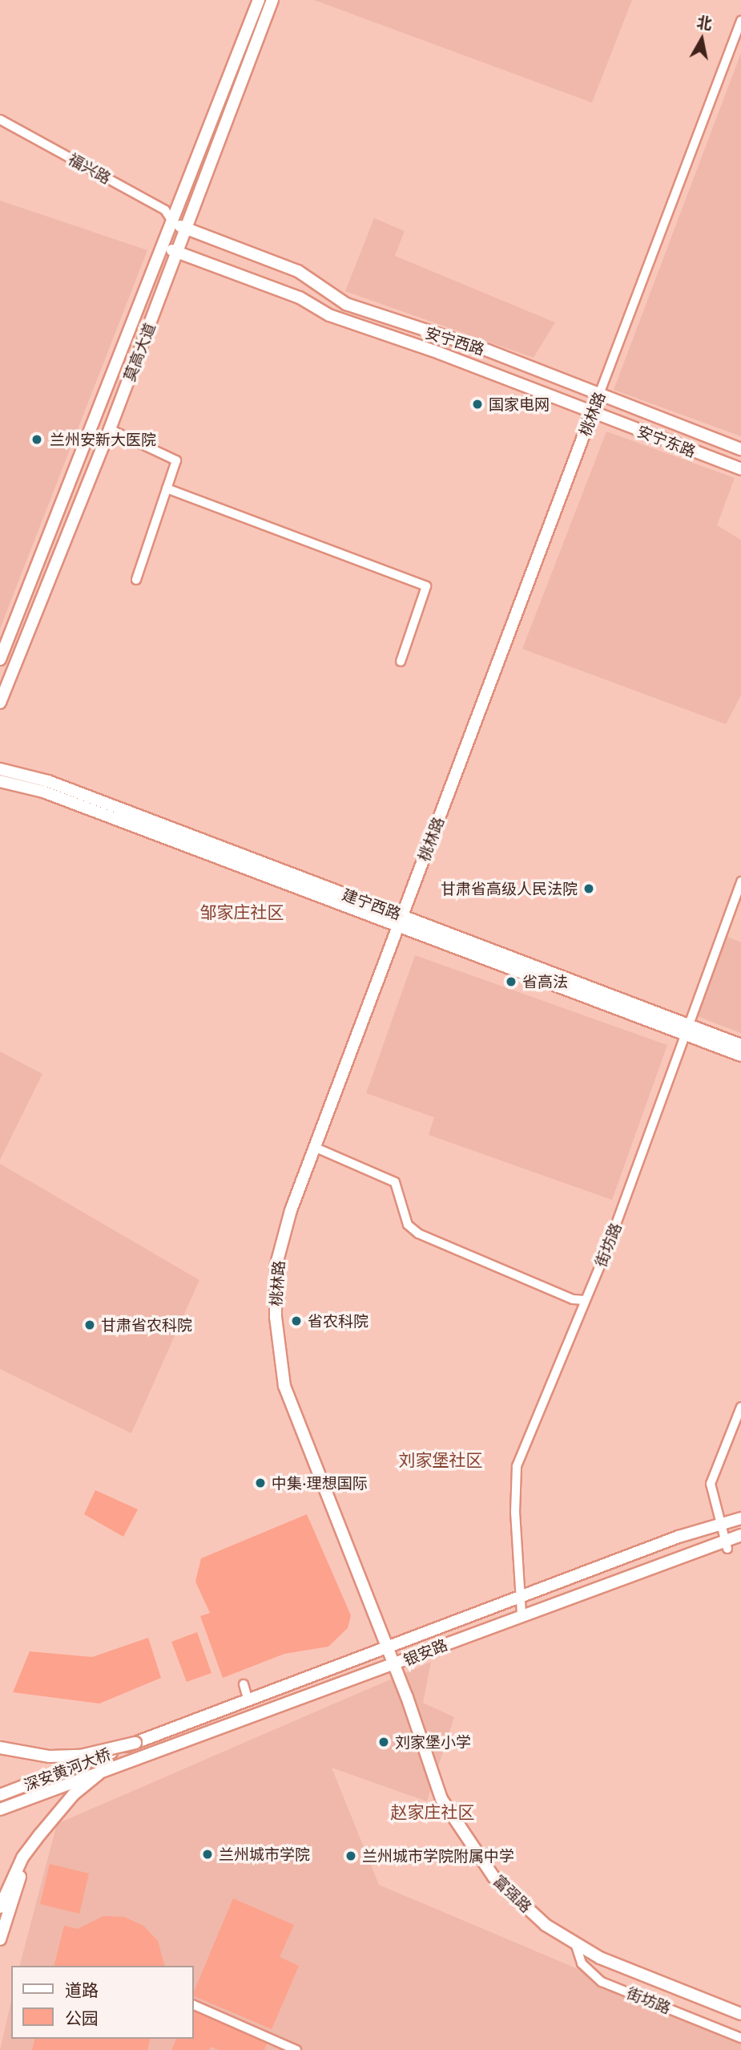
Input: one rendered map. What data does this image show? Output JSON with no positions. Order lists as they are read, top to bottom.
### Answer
{
  "streets": {
    "main road": [
      "安宁西路",
      "莫高大道",
      "桃林路",
      "安宁东路",
      "建宁西路",
      "银安路",
      "深安黄河大桥",
      "富强路"
    ],
    "street": ["福兴路", "街坊路"]
  },
  "crossings": [
    ["福兴路", "安宁西路"],
    ["福兴路", "莫高大道"],
    ["安宁西路", "莫高大道"],
    ["安宁西路", "桃林路"],
    ["安宁西路", "安宁东路"],
    ["桃林路", "安宁东路"],
    ["桃林路", "建宁西路"],
    ["桃林路", "银安路"],
    ["桃林路", "富强路"],
    ["建宁西路", "街坊路"],
    ["街坊路", "银安路"],
    ["街坊路", "富强路"],
    ["银安路", "深安黄河大桥"],
    ["银安路", "富强路"]
  ],
  "districts": ["邹家庄社区", "刘家堡社区", "赵家庄社区"],
  "places": [
    "国家电网",
    "兰州安新大医院",
    "甘肃省高级人民法院",
    "省高法",
    "省农科院",
    "甘肃省农科院",
    "中集·理想国际",
    "刘家堡小学",
    "兰州城市学院",
    "兰州城市学院附属中学"
  ],
  "legend": ["道路", "公园"],
  "north": "top"
}
